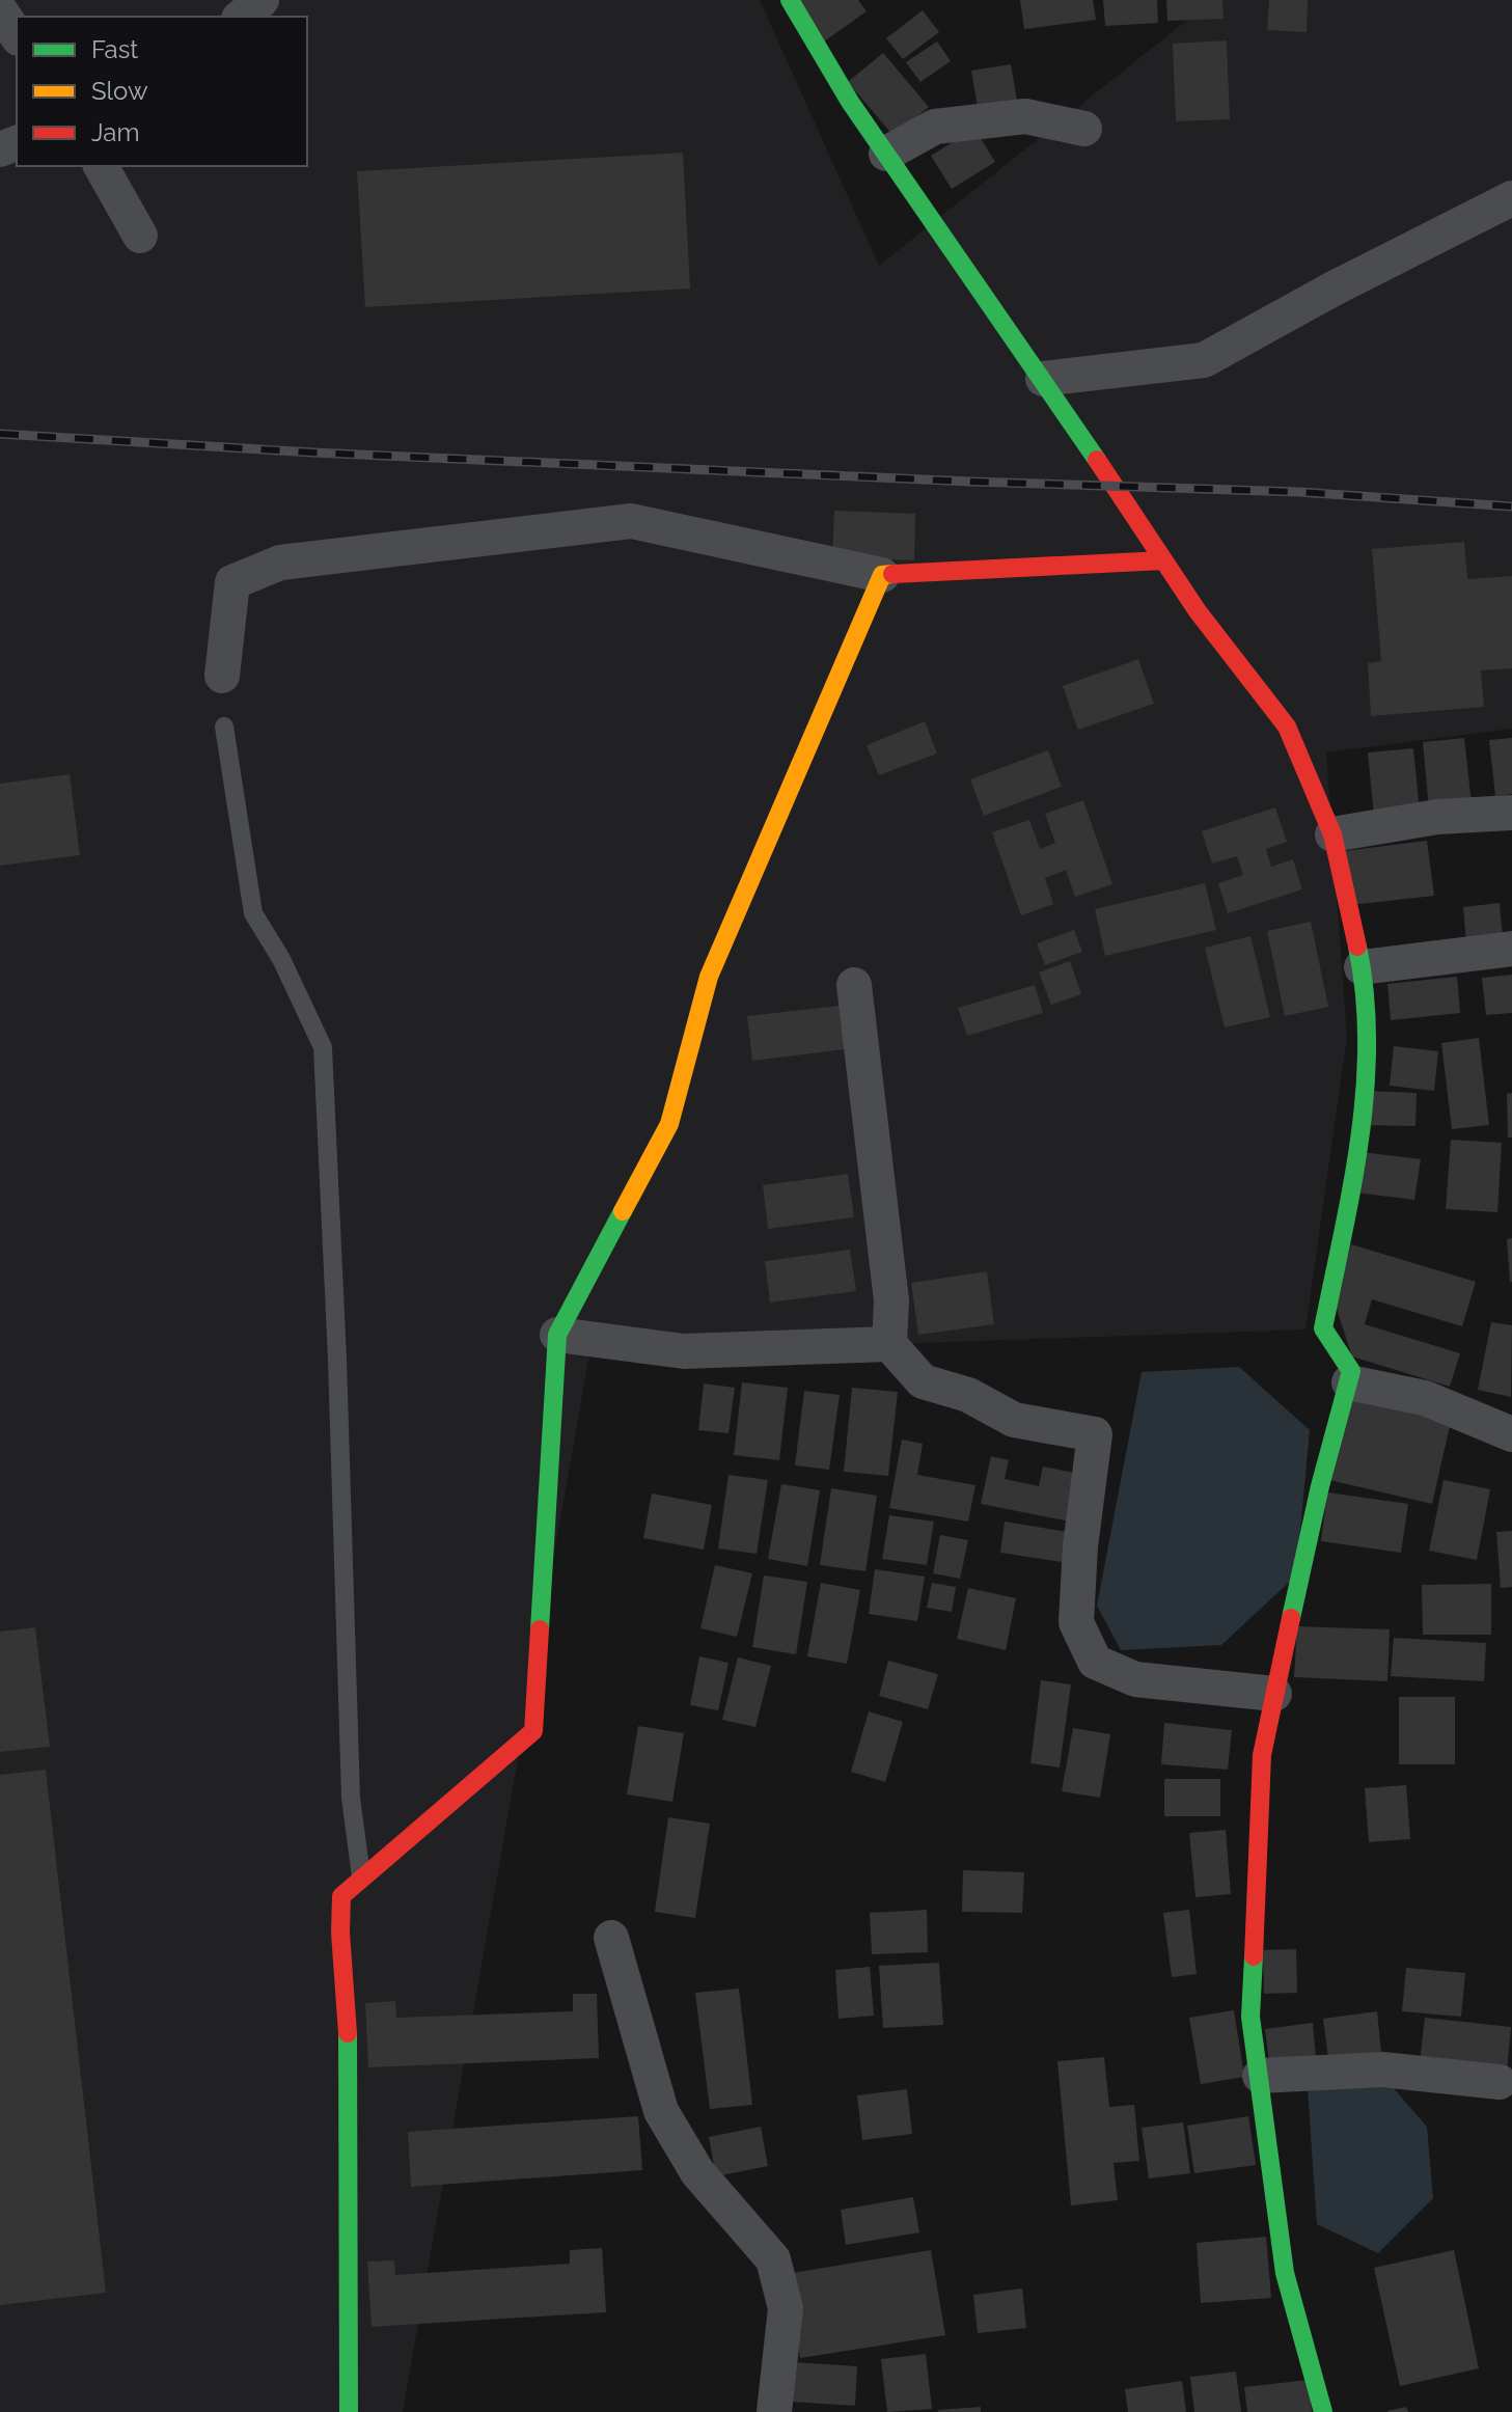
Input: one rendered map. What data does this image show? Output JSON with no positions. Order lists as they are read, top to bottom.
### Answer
{
  "legend": ["Fast", "Slow", "Jam"]
}
